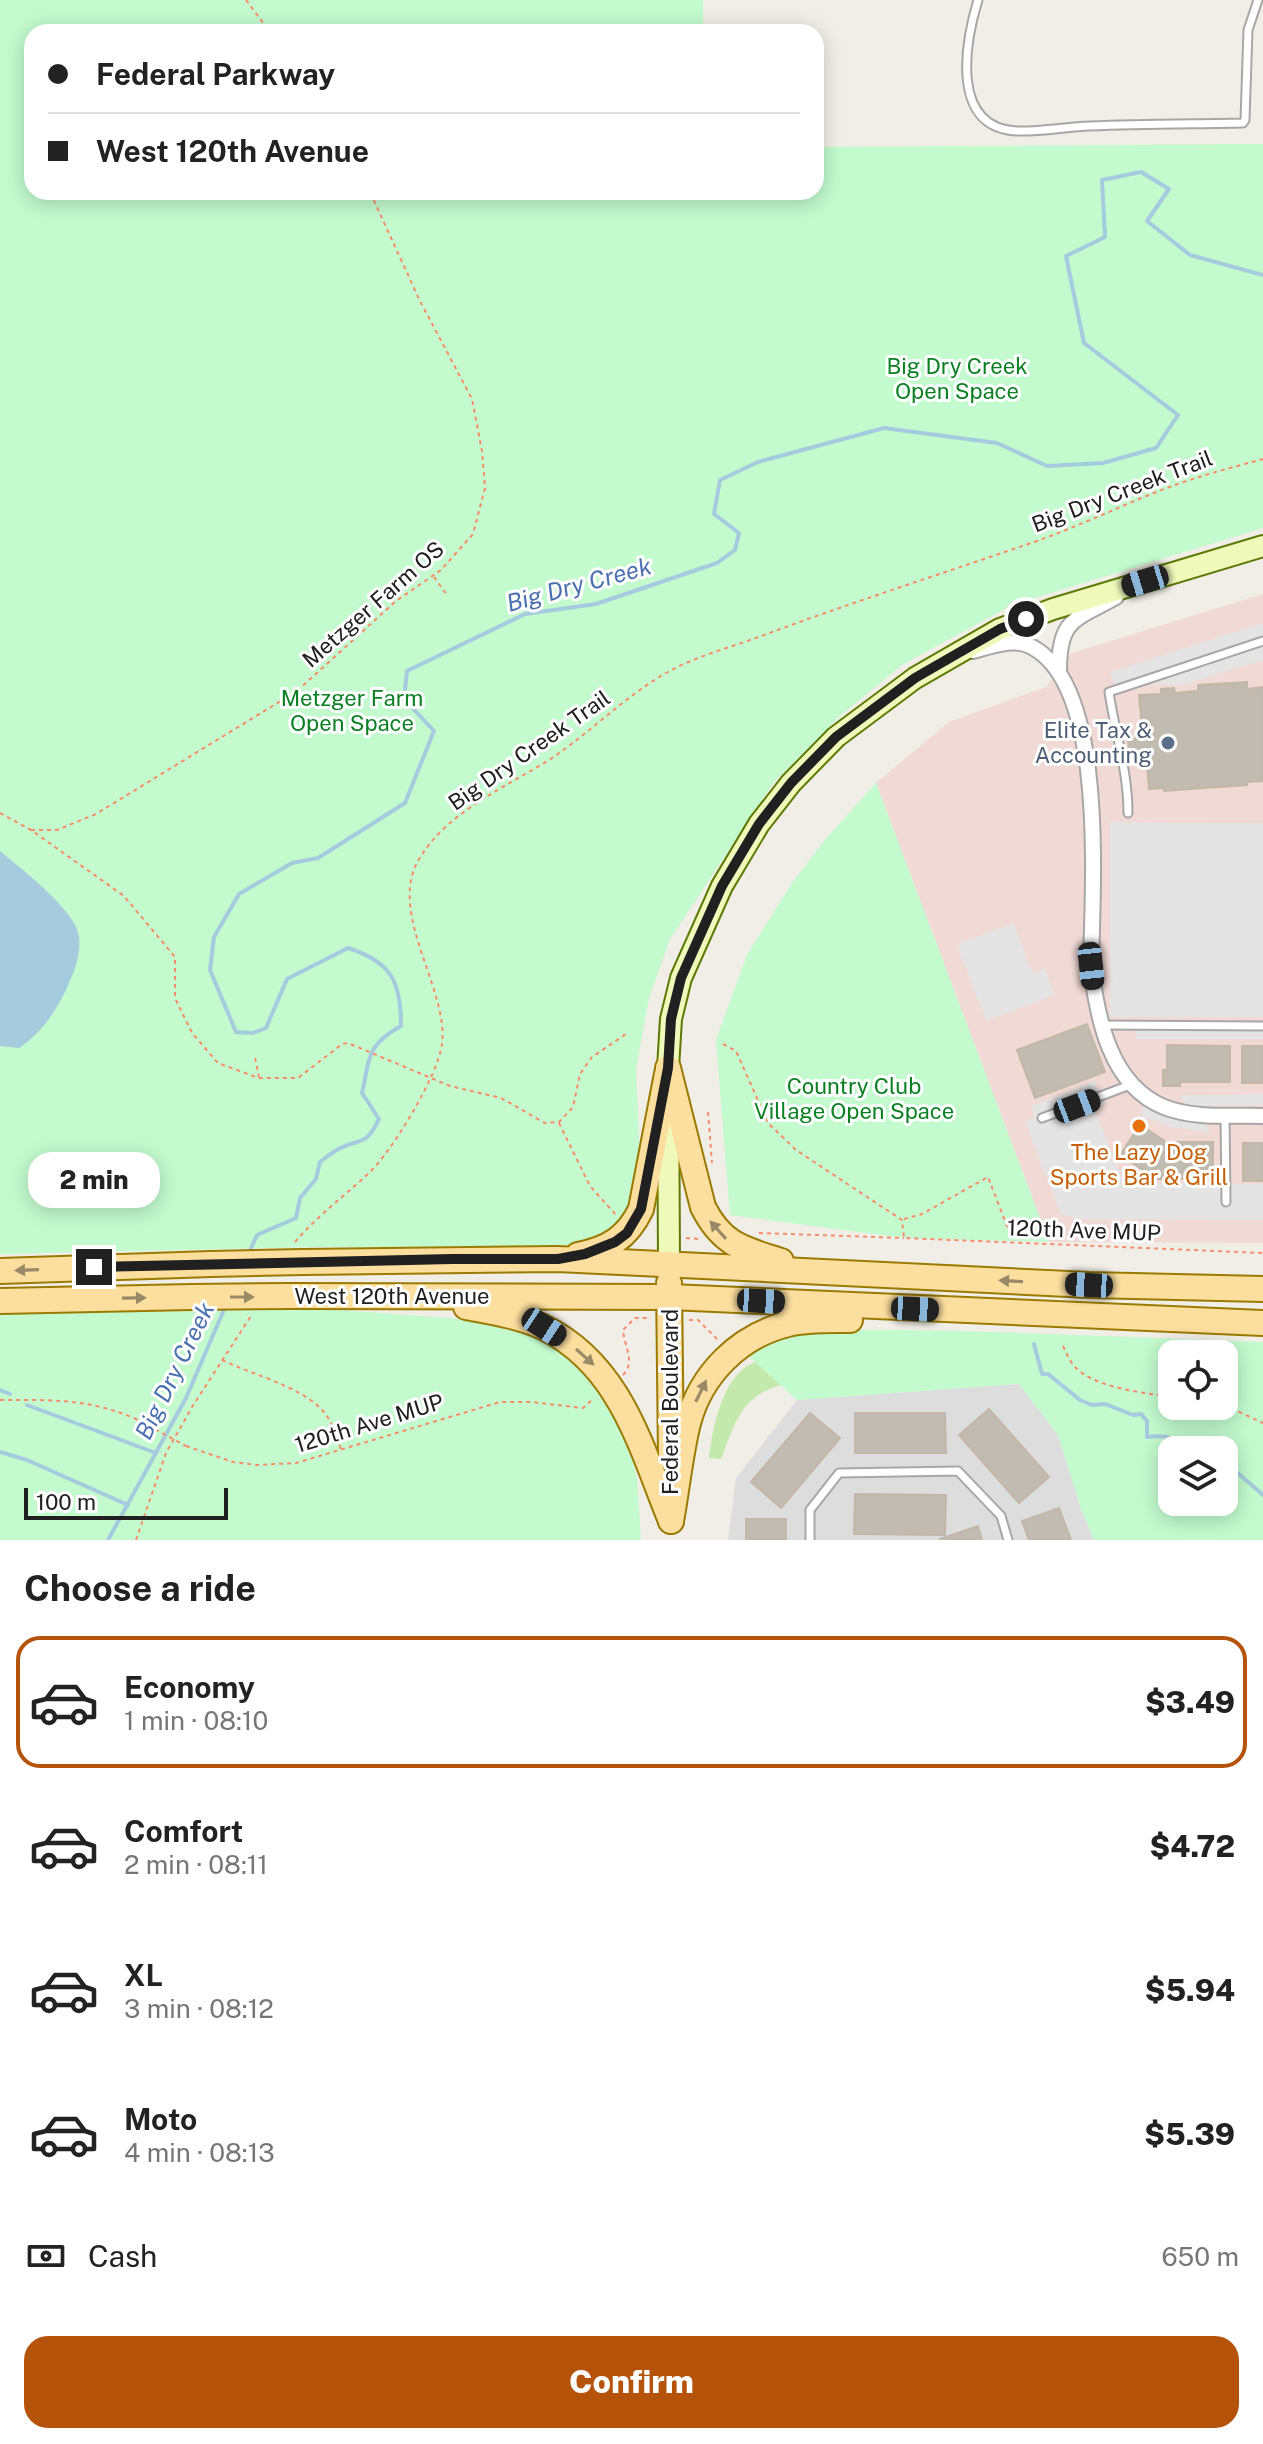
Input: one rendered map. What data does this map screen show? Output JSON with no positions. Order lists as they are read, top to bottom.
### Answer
{
  "streets": {
    "main road": ["West 120th Avenue", "Federal Boulevard"],
    "path": ["Big Dry Creek Trail", "Metzger Farm OS", "120th Ave MUP"]
  },
  "crossings": [
    ["Big Dry Creek Trail", "West 120th Avenue"],
    ["West 120th Avenue", "Federal Boulevard"]
  ],
  "water": ["Big Dry Creek"],
  "parks": ["Big Dry Creek Open Space", "Metzger Farm Open Space", "Country Club Village Open Space"],
  "places": ["Elite Tax & Accounting", "The Lazy Dog Sports Bar & Grill"],
  "scale_bar": "100 m",
  "page": {
    "banner": ["Federal Parkway", "West 120th Avenue"],
    "bubble": "2 min",
    "scale": "100 m",
    "heading": "Choose a ride",
    "list": [
      {
        "name": "Economy",
        "note": "1 min · 08:10",
        "value": "$3.49"
      },
      {
        "name": "Comfort",
        "note": "2 min · 08:11",
        "value": "$4.72"
      },
      {
        "name": "XL",
        "note": "3 min · 08:12",
        "value": "$5.94"
      },
      {
        "name": "Moto",
        "note": "4 min · 08:13",
        "value": "$5.39"
      }
    ],
    "pay": ["Cash", "650 m"],
    "buttons": "Confirm"
  }
}
